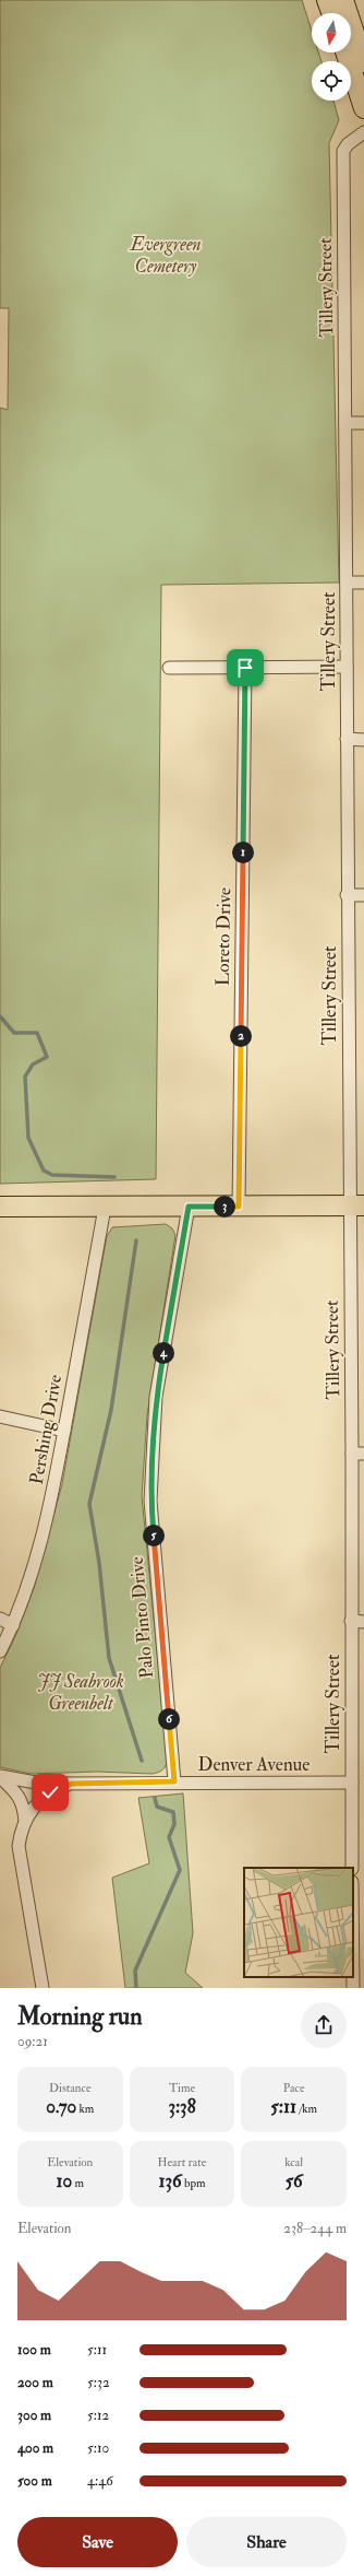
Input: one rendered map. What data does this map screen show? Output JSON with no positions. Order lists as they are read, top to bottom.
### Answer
{
  "streets": {
    "street": [
      "Tillery Street",
      "Loreto Drive",
      "Pershing Drive",
      "Palo Pinto Drive",
      "Denver Avenue"
    ]
  },
  "crossings": [
    ["Tillery Street", "Denver Avenue"],
    ["Palo Pinto Drive", "Denver Avenue"]
  ],
  "parks": ["Evergreen Cemetery", "JJ Seabrook Greenbelt"],
  "north": "bottom",
  "page": {
    "pins": [
      "1",
      "2",
      "3",
      "4",
      "5",
      "6"
    ],
    "heading": ["Morning run", "09:21"],
    "stats": [
      ["Distance", "0.70 km"],
      ["Time", "3:38"],
      ["Pace", "5:11 /km"],
      ["Elevation", "10 m"],
      ["Heart rate", "136 bpm"],
      ["kcal", "56"]
    ],
    "chart": ["Elevation", "238–244 m"],
    "list": [
      {
        "name": "100 m",
        "note": "5:11"
      },
      {
        "name": "200 m",
        "note": "5:32"
      },
      {
        "name": "300 m",
        "note": "5:12"
      },
      {
        "name": "400 m",
        "note": "5:10"
      },
      {
        "name": "500 m",
        "note": "4:46"
      }
    ],
    "buttons": ["Save", "Share"]
  }
}
